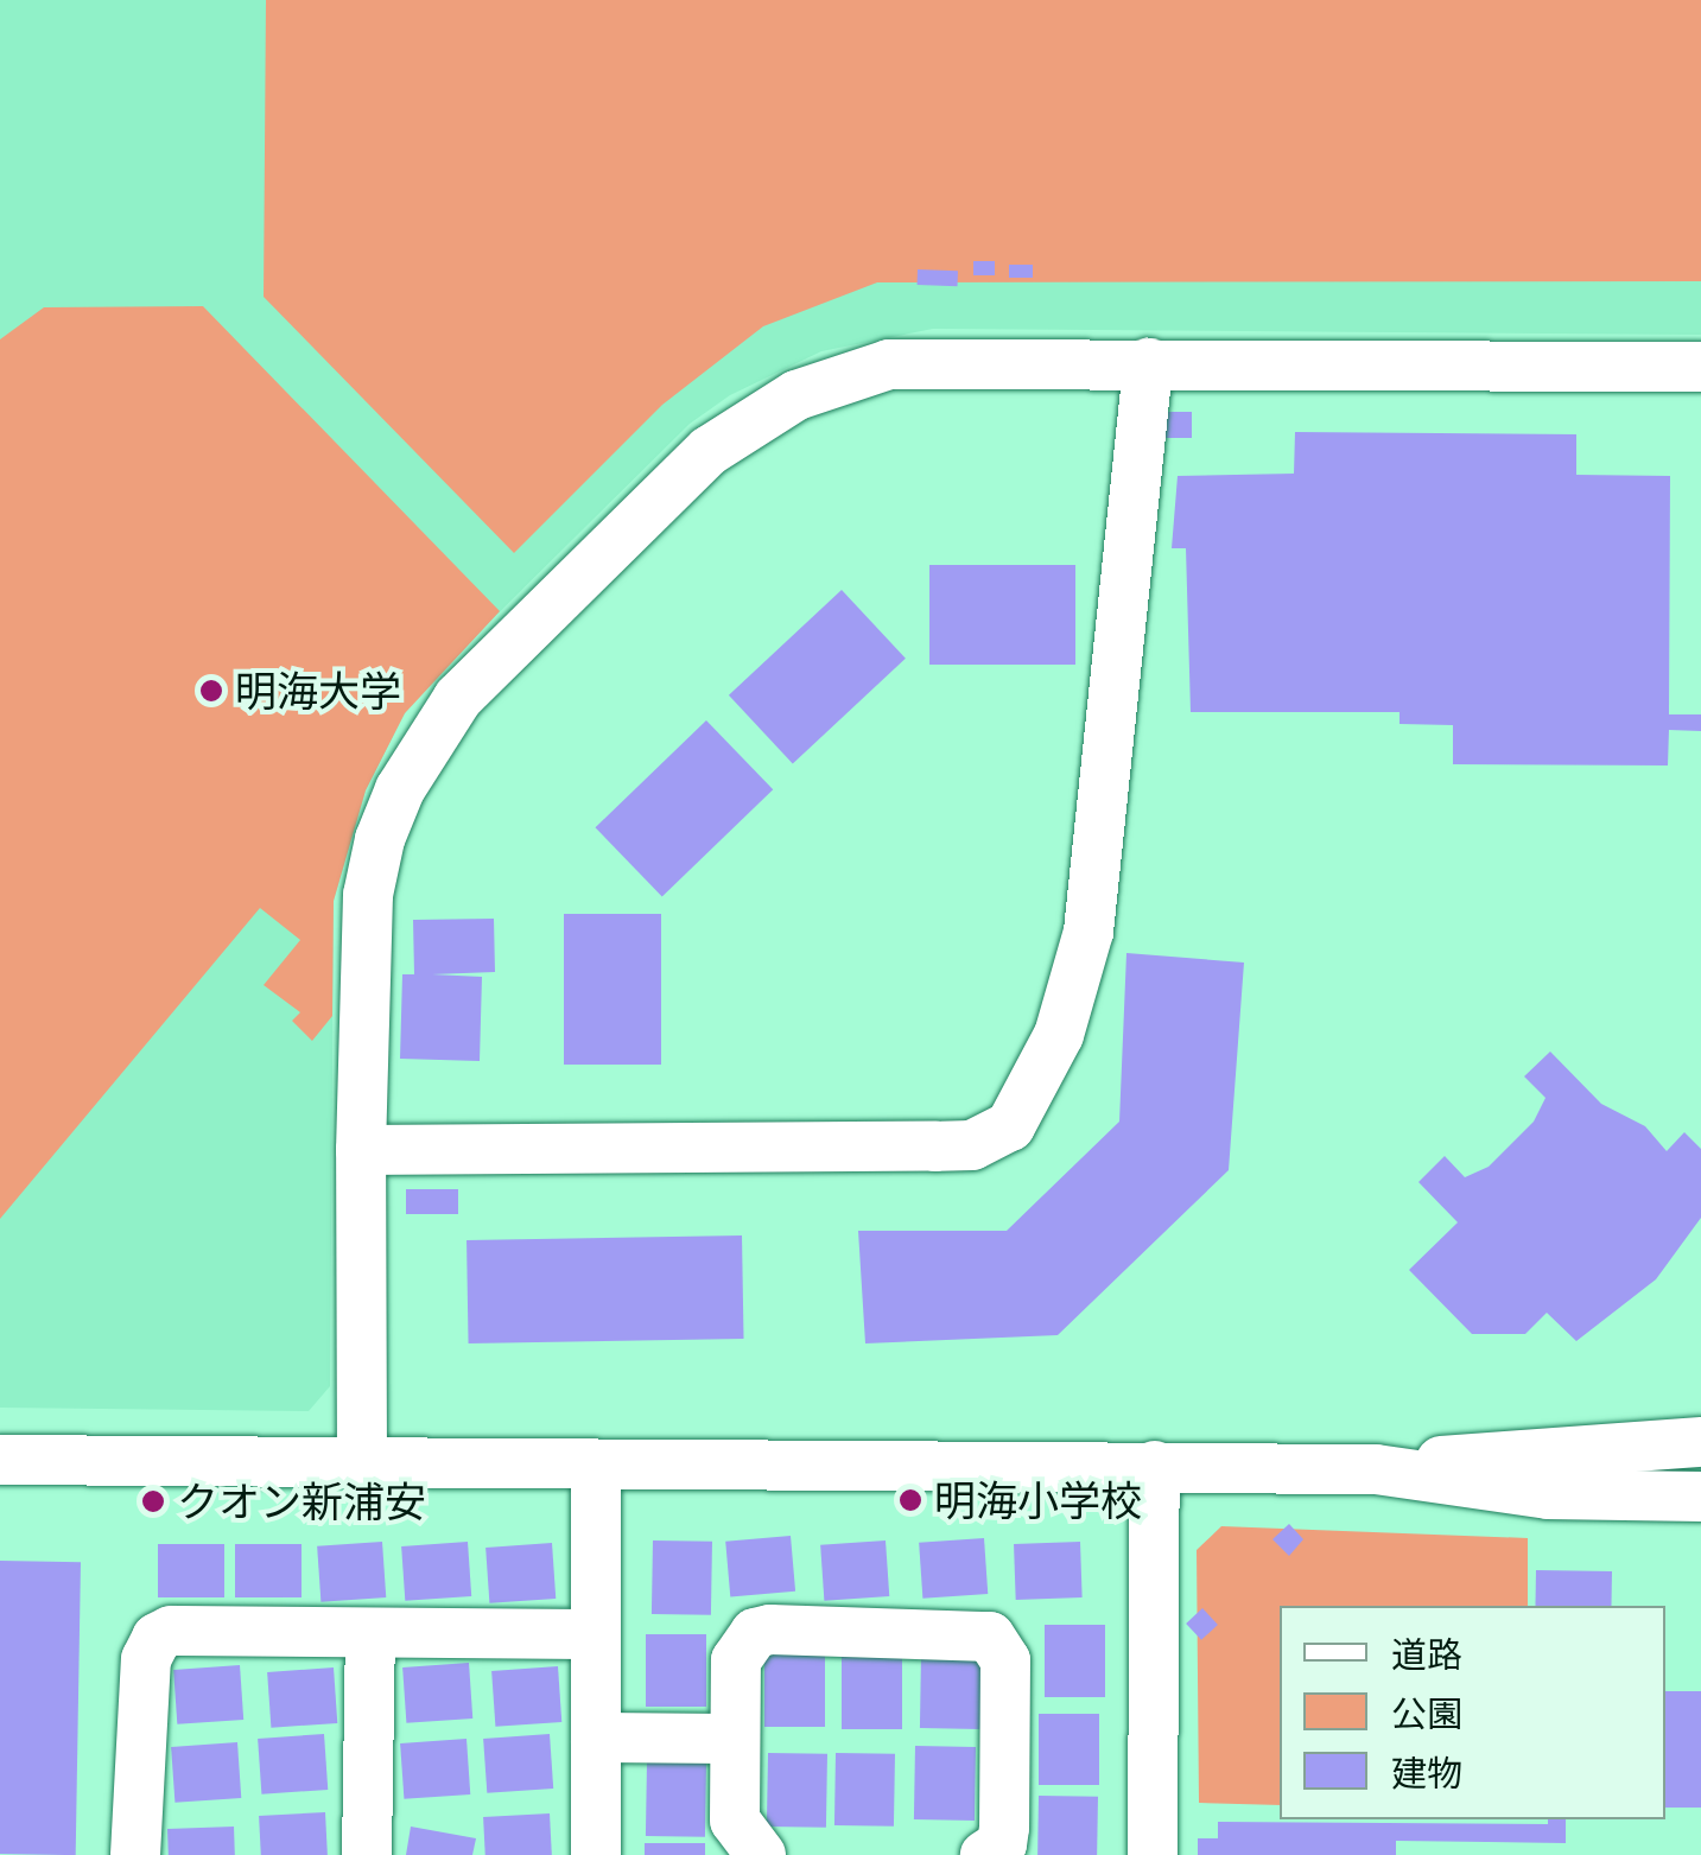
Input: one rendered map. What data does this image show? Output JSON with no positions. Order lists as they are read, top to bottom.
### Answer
{
  "places": ["明海大学", "明海小学校", "クオン新浦安"],
  "legend": ["道路", "公園", "建物"]
}
